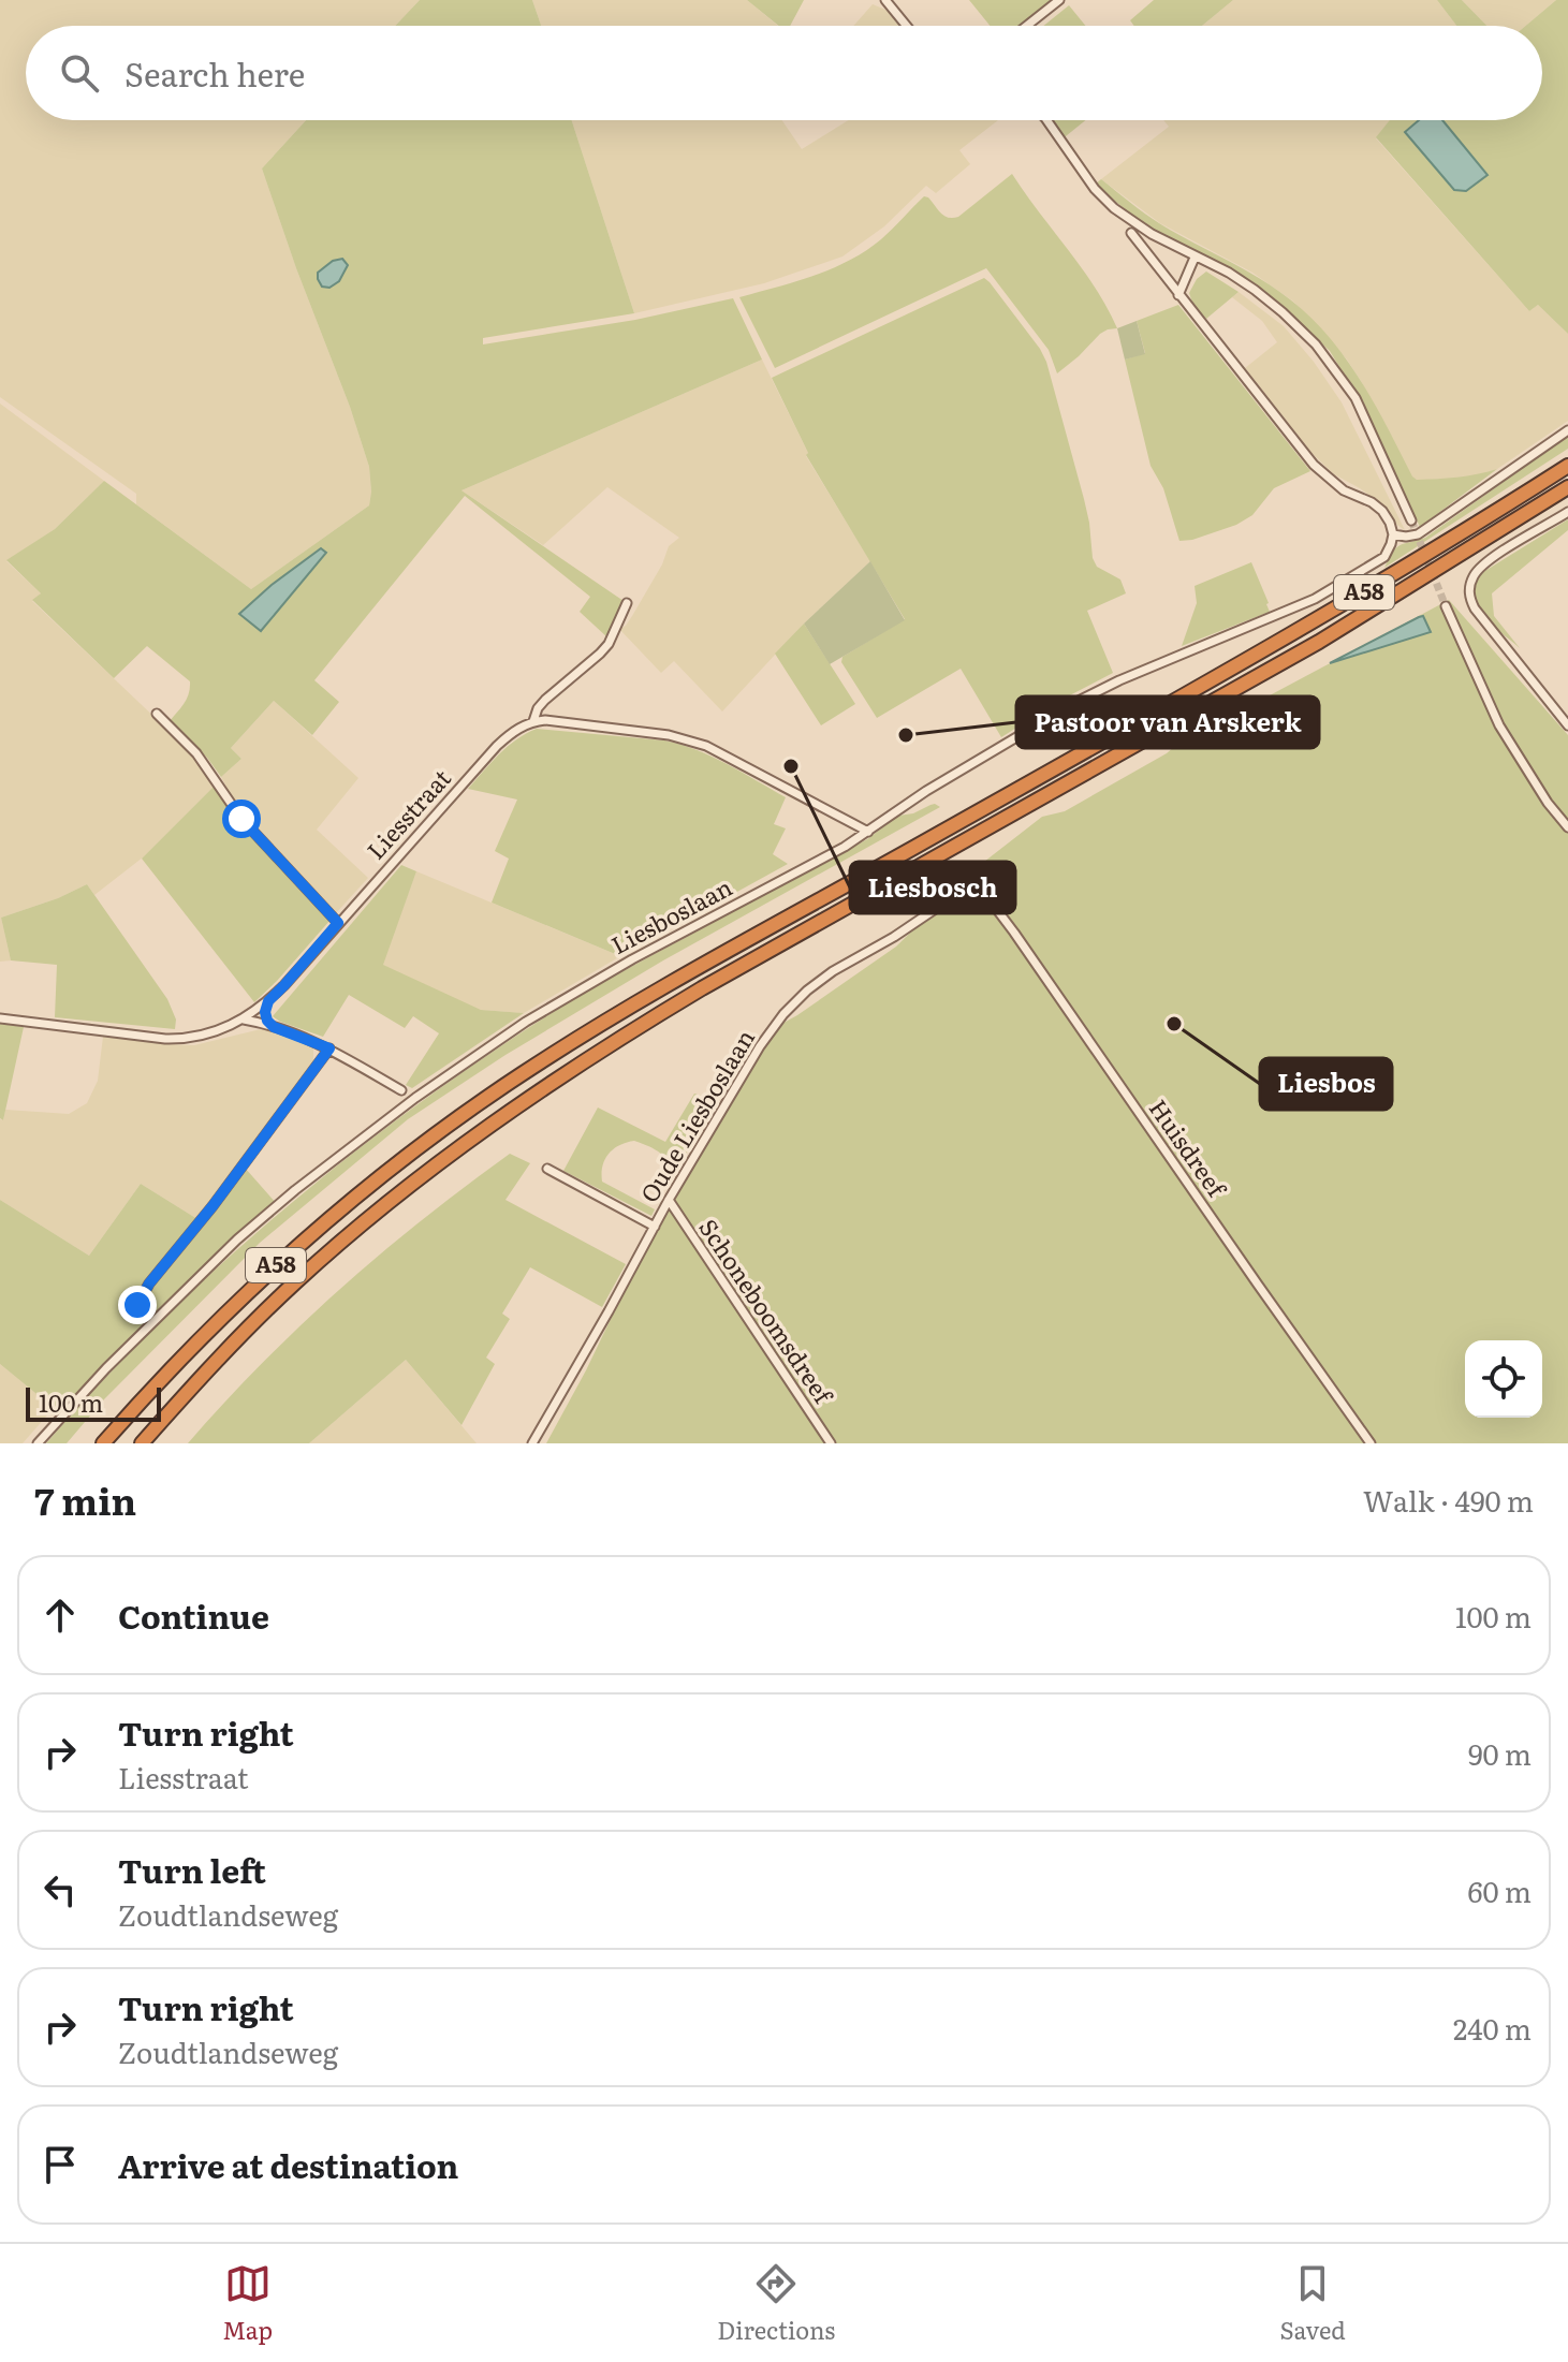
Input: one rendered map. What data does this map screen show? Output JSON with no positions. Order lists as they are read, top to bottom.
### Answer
{
  "streets": {
    "highway": ["A58"],
    "street": [
      "Liesstraat",
      "Liesboslaan",
      "Oude Liesboslaan",
      "Huisdreef",
      "Schoneboomsdreef"
    ]
  },
  "crossings": [
    ["Oude Liesboslaan", "Huisdreef"],
    ["Oude Liesboslaan", "Schoneboomsdreef"]
  ],
  "places": ["Pastoor van Arskerk", "Liesbosch", "Liesbos"],
  "scale_bar": "100 m",
  "page": {
    "search": "Search here",
    "scale": "100 m",
    "heading": ["7 min", "Walk · 490 m"],
    "list": [
      ["Continue", "100 m"],
      ["Turn right", "Liesstraat", "90 m"],
      ["Turn left", "Zoudtlandseweg", "60 m"],
      ["Turn right", "Zoudtlandseweg", "240 m"],
      "Arrive at destination"
    ],
    "nav": ["Map", "Directions", "Saved"]
  }
}
